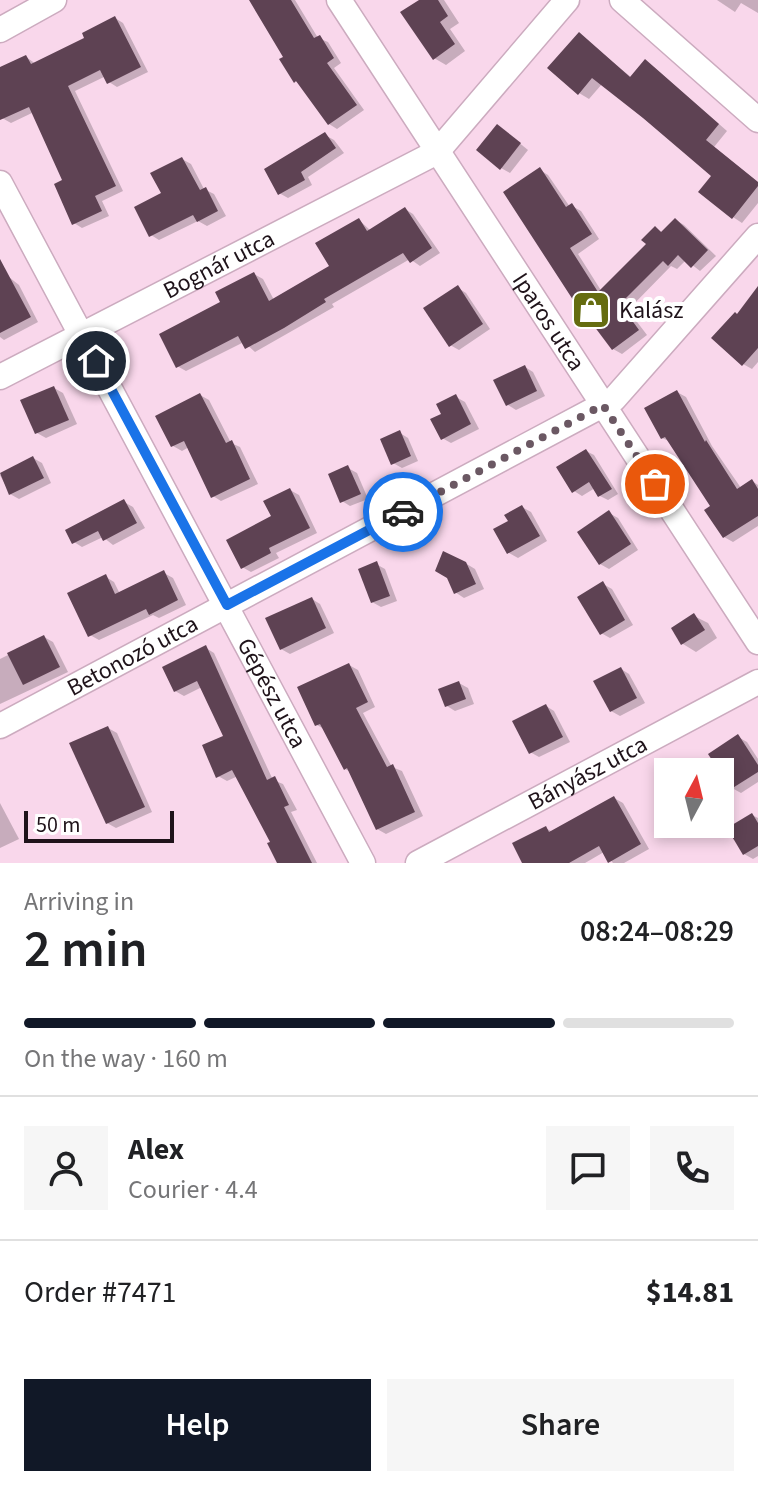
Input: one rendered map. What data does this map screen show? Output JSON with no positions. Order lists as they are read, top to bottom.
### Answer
{
  "streets": {
    "street": [
      "Bognár utca",
      "Iparos utca",
      "Betonozó utca",
      "Gépész utca",
      "Bányász utca"
    ]
  },
  "crossings": [
    ["Bognár utca", "Iparos utca"],
    ["Bognár utca", "Gépész utca"],
    ["Iparos utca", "Betonozó utca"],
    ["Betonozó utca", "Gépész utca"]
  ],
  "places": {
    "shop": ["Kalász"]
  },
  "scale_bar": "50 m",
  "north": "top",
  "page": {
    "scale": "50 m",
    "heading": ["2 min", "Arriving in", "08:24–08:29"],
    "panel": [
      "Alex",
      "Courier · 4.4",
      "Order #7471",
      "$14.81"
    ],
    "bar": "On the way · 160 m",
    "buttons": ["Help", "Share"]
  }
}
